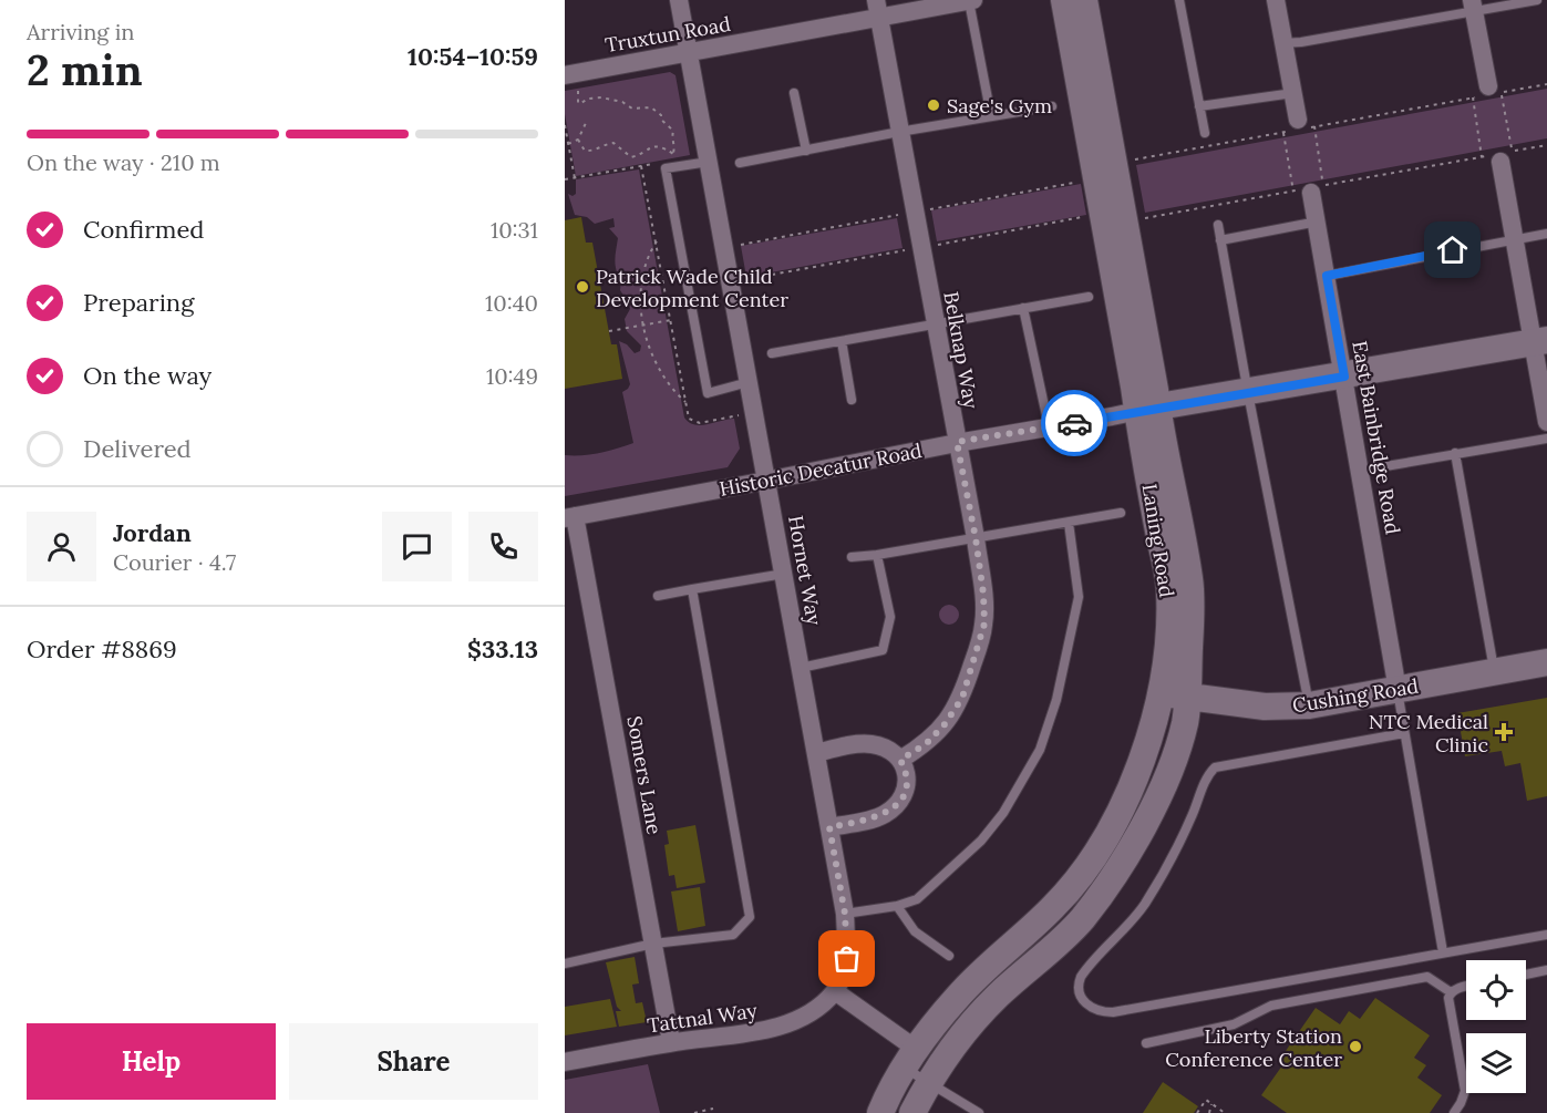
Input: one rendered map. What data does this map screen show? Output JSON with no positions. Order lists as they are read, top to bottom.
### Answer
{
  "streets": {
    "street": [
      "Truxtun Road",
      "Belknap Way",
      "East Bainbridge Road",
      "Historic Decatur Road",
      "Laning Road",
      "Hornet Way",
      "Cushing Road",
      "Somers Lane",
      "Tattnal Way"
    ]
  },
  "crossings": [
    ["Truxtun Road", "Belknap Way"],
    ["Truxtun Road", "Hornet Way"],
    ["Belknap Way", "Historic Decatur Road"],
    ["Belknap Way", "Hornet Way"],
    ["East Bainbridge Road", "Historic Decatur Road"],
    ["East Bainbridge Road", "Cushing Road"],
    ["Historic Decatur Road", "Laning Road"],
    ["Historic Decatur Road", "Hornet Way"],
    ["Historic Decatur Road", "Somers Lane"],
    ["Laning Road", "Cushing Road"],
    ["Hornet Way", "Tattnal Way"],
    ["Somers Lane", "Tattnal Way"]
  ],
  "places": {
    "other": ["Sage's Gym", "Patrick Wade Child Development Center", "Liberty Station Conference Center"],
    "health": ["NTC Medical Clinic"]
  },
  "page": {
    "heading": ["2 min", "Arriving in", "10:54–10:59"],
    "panel": [
      "Jordan",
      "Courier · 4.7",
      "Order #8869",
      "$33.13"
    ],
    "bar": "On the way · 210 m",
    "list": [
      ["Confirmed", "10:31"],
      ["Preparing", "10:40"],
      ["On the way", "10:49"],
      "Delivered"
    ],
    "buttons": ["Help", "Share"]
  }
}
